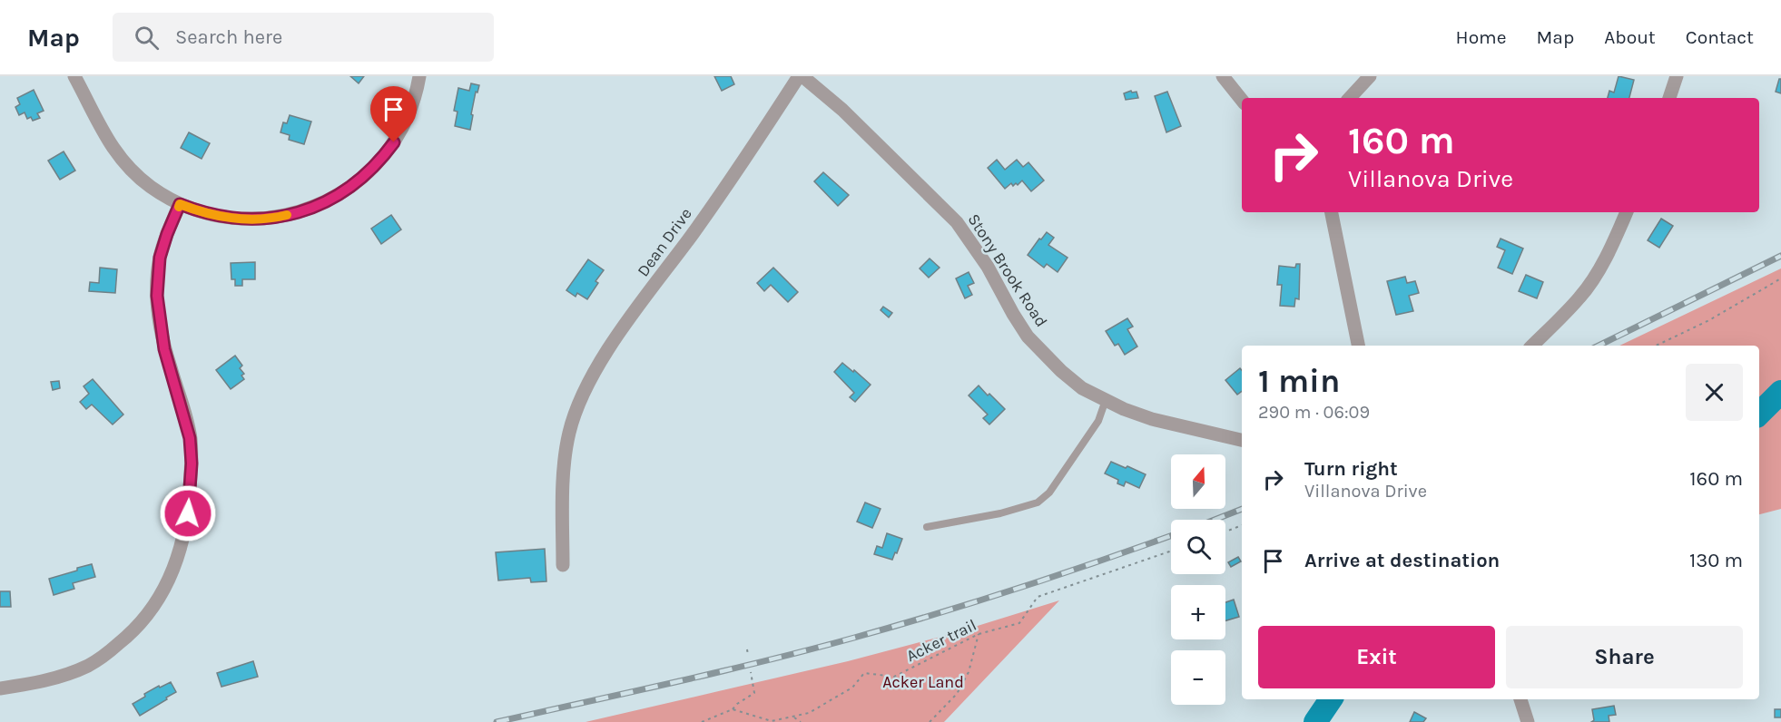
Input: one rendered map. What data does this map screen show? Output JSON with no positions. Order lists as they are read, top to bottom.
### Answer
{
  "streets": {
    "street": ["Dean Drive", "Stony Brook Road"],
    "path": ["Acker trail"]
  },
  "crossings": [
    ["Dean Drive", "Stony Brook Road"]
  ],
  "parks": ["Acker Land"],
  "north": "top",
  "page": {
    "header": "Map",
    "search": "Search here",
    "nav": [
      "Home",
      "Map",
      "About",
      "Contact"
    ],
    "turn": ["160 m", "Villanova Drive"],
    "heading": ["1 min", "290 m · 06:09"],
    "list": [
      {
        "name": "Turn right",
        "note": "Villanova Drive",
        "value": "160 m"
      },
      {
        "name": "Arrive at destination",
        "value": "130 m"
      }
    ],
    "map_buttons": ["+", "−"],
    "buttons": ["Exit", "Share"]
  }
}
